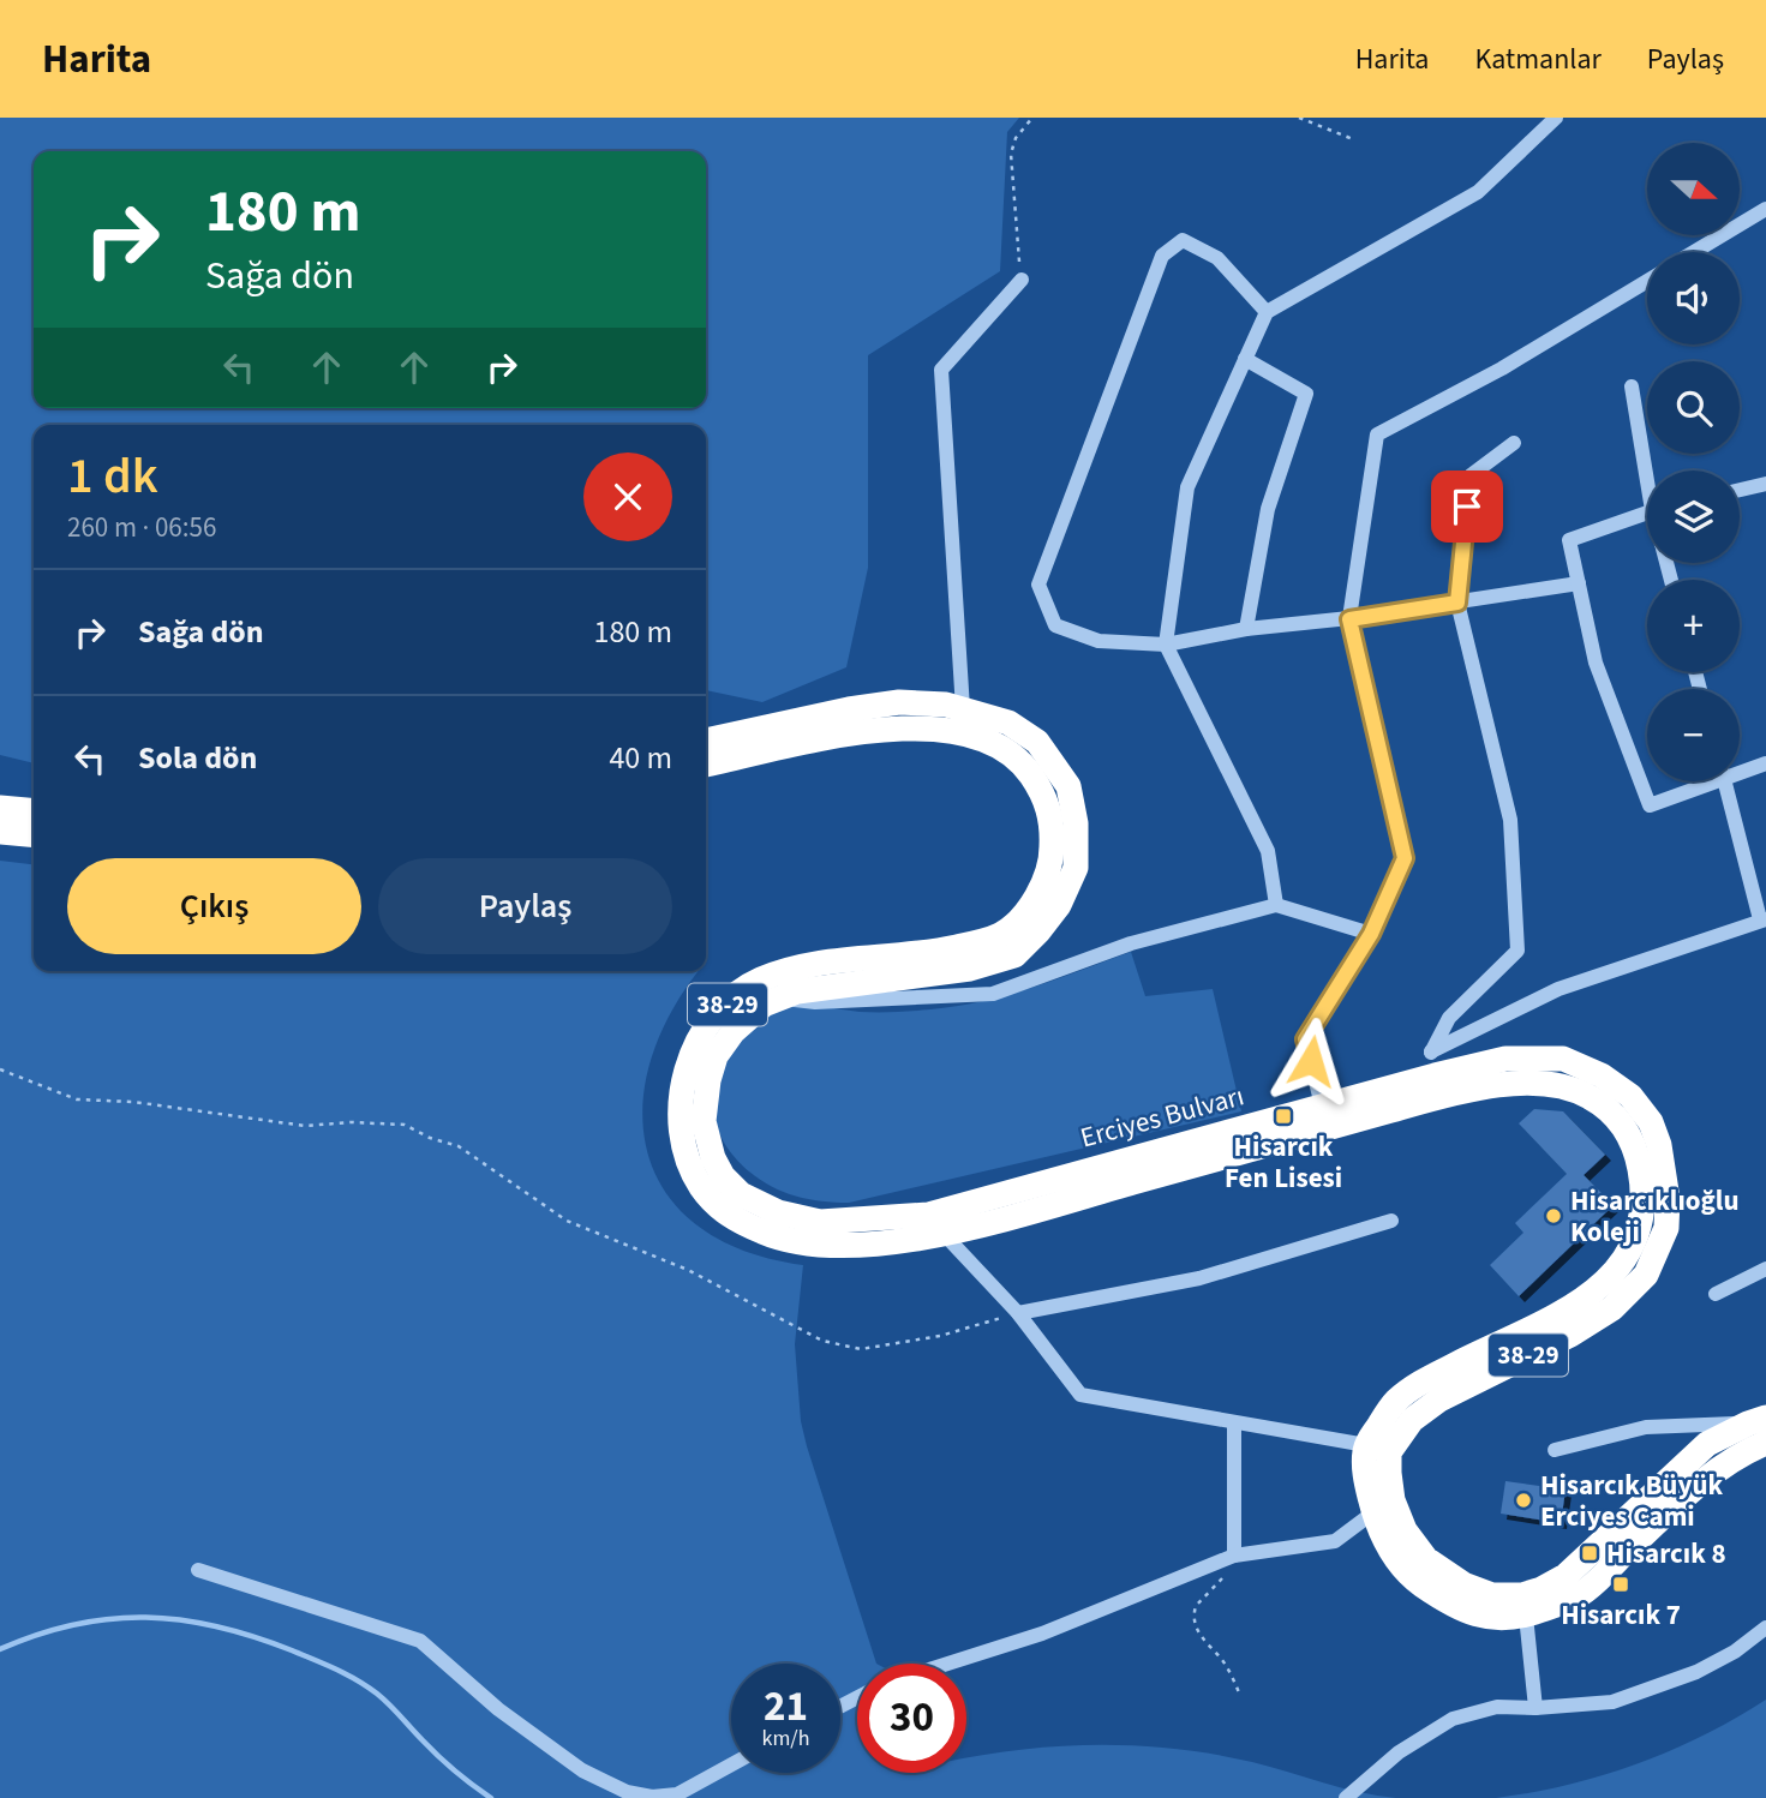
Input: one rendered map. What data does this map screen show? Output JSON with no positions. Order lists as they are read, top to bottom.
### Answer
{
  "streets": {
    "highway": ["38-29", "Erciyes Bulvarı"]
  },
  "places": {
    "transit": ["Hisarcık Fen Lisesi", "Hisarcık 8", "Hisarcık 7"],
    "other": ["Hisarcıklıoğlu Koleji", "Hisarcık Büyük Erciyes Cami"]
  },
  "north": "right",
  "page": {
    "header": "Harita",
    "nav": ["Harita", "Katmanlar", "Paylaş"],
    "map_buttons": ["+", "−"],
    "turn": ["180 m", "Sağa dön"],
    "heading": ["1 dk", "260 m · 06:56"],
    "list": [
      {
        "name": "Sağa dön",
        "value": "180 m"
      },
      {
        "name": "Sola dön",
        "value": "40 m"
      }
    ],
    "buttons": ["Çıkış", "Paylaş"],
    "speed": "21 km/h",
    "limit": "30"
  }
}
